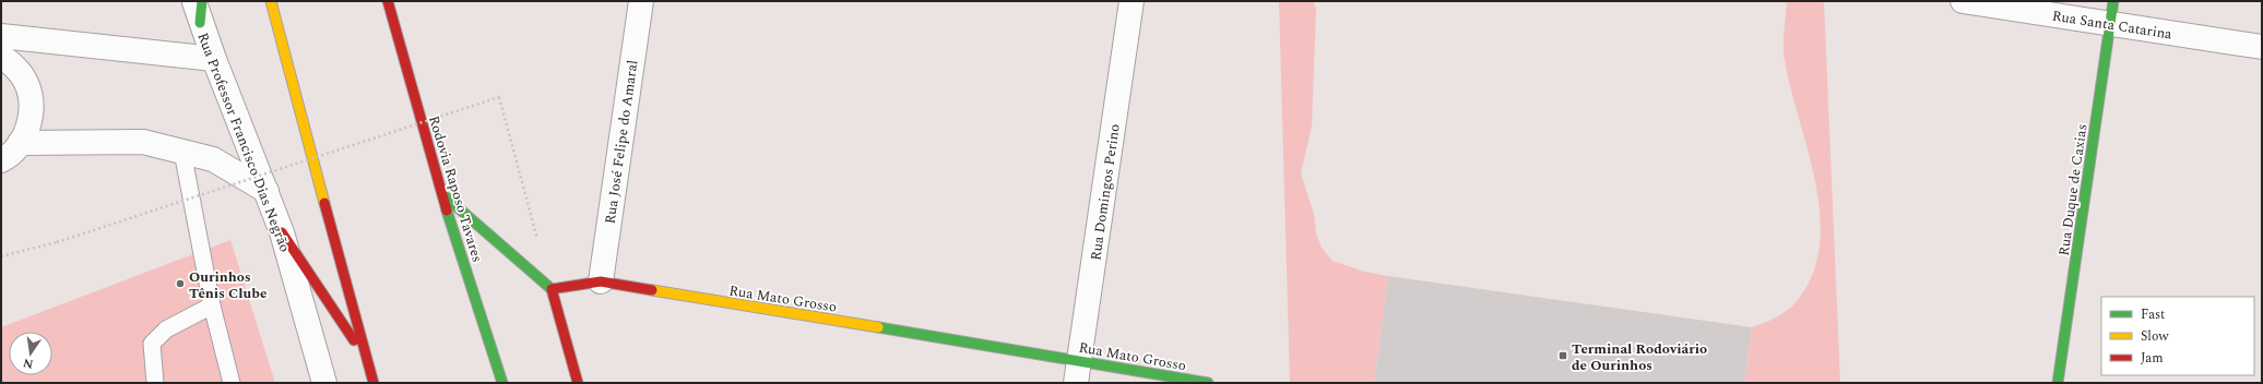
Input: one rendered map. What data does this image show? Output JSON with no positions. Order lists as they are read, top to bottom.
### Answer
{
  "streets": {
    "main road": ["Rodovia Raposo Tavares", "Rua Duque de Caxias", "Rua Mato Grosso"],
    "street": [
      "Rua Santa Catarina",
      "Rua Professor Francisco Dias Negrão",
      "Rua José Felipe do Amaral",
      "Rua Domingos Perino"
    ]
  },
  "crossings": [
    ["Rua Santa Catarina", "Rua Duque de Caxias"],
    ["Rua José Felipe do Amaral", "Rua Mato Grosso"],
    ["Rua Domingos Perino", "Rua Mato Grosso"]
  ],
  "places": {
    "other": ["Ourinhos Tênis Clube"],
    "transit": ["Terminal Rodoviário de Ourinhos"]
  },
  "legend": ["Fast", "Slow", "Jam"],
  "north": "bottom"
}
